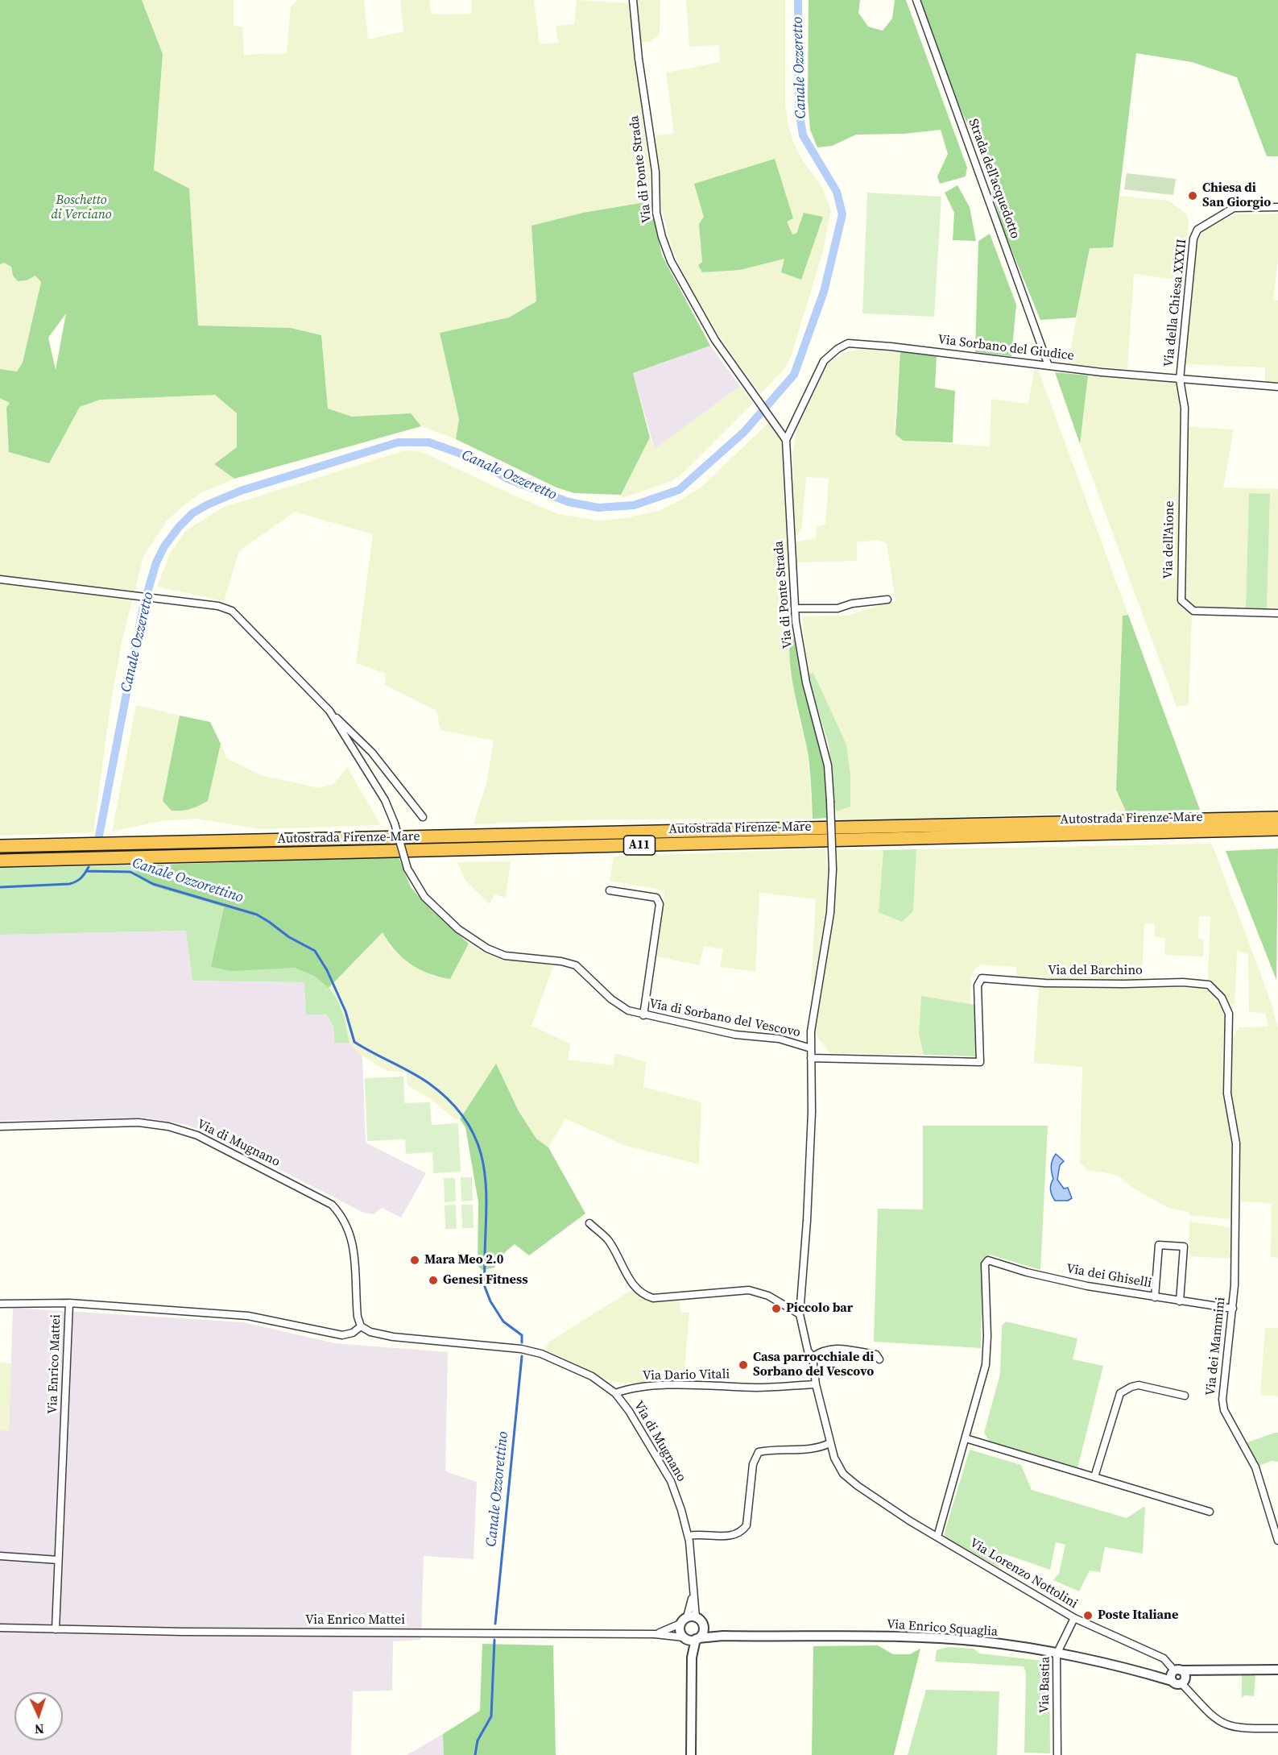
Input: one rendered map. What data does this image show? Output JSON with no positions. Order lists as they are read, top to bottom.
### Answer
{
  "streets": {
    "highway": ["Autostrada Firenze-Mare", "A11"],
    "street": [
      "Via di Ponte Strada",
      "Strada dell'acquedotto",
      "Via della Chiesa XXXII",
      "Via Sorbano del Giudice",
      "Via dell'Aione",
      "Via del Barchino",
      "Via di Sorbano del Vescovo",
      "Via di Mugnano",
      "Via dei Ghiselli",
      "Via dei Mammini",
      "Via Enrico Mattei",
      "Via Dario Vitali",
      "Via Lorenzo Nottolini",
      "Via Enrico Squaglia",
      "Via Bastia"
    ]
  },
  "crossings": [
    ["Via di Ponte Strada", "Via Sorbano del Giudice"],
    ["Via di Ponte Strada", "Via di Sorbano del Vescovo"],
    ["Strada dell'acquedotto", "Via Sorbano del Giudice"],
    ["Via della Chiesa XXXII", "Via Sorbano del Giudice"],
    ["Via della Chiesa XXXII", "Via dell'Aione"],
    ["Via Sorbano del Giudice", "Via dell'Aione"],
    ["Via del Barchino", "Via di Sorbano del Vescovo"],
    ["Via del Barchino", "Via dei Mammini"],
    ["Via di Sorbano del Vescovo", "Via Dario Vitali"],
    ["Via di Sorbano del Vescovo", "Via Lorenzo Nottolini"],
    ["Via di Mugnano", "Via Enrico Mattei"],
    ["Via di Mugnano", "Via Dario Vitali"],
    ["Via dei Ghiselli", "Via dei Mammini"],
    ["Via Enrico Mattei", "Via Enrico Squaglia"],
    ["Via Dario Vitali", "Via Lorenzo Nottolini"],
    ["Via Lorenzo Nottolini", "Via Enrico Squaglia"],
    ["Via Lorenzo Nottolini", "Via Bastia"],
    ["Via Enrico Squaglia", "Via Bastia"]
  ],
  "water": ["Canale Ozzeretto", "Canale Ozzorettino"],
  "parks": ["Boschetto di Verciano"],
  "places": [
    "Chiesa di San Giorgio",
    "Mara Meo 2.0",
    "Genesi Fitness",
    "Piccolo bar",
    "Casa parrocchiale di Sorbano del Vescovo",
    "Poste Italiane"
  ],
  "north": "bottom"
}
